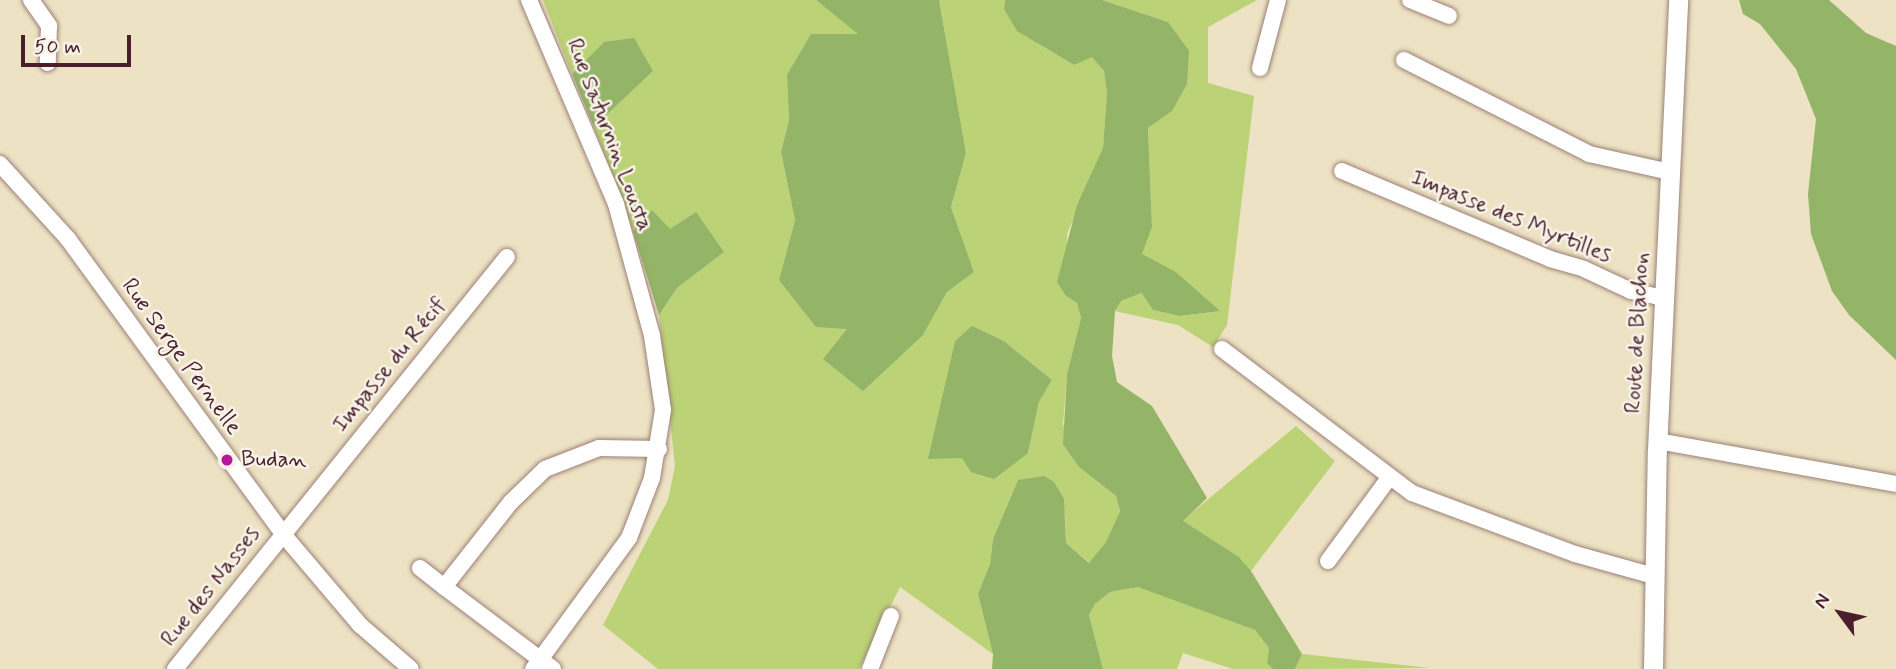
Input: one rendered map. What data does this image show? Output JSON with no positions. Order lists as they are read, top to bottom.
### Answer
{
  "streets": {
    "street": [
      "Rue Saturnin Lousta",
      "Impasse des Myrtilles",
      "Route de Blachon",
      "Rue Serge Pernelle",
      "Impasse du Récif",
      "Rue des Nasses"
    ]
  },
  "crossings": [
    ["Impasse des Myrtilles", "Route de Blachon"],
    ["Rue Serge Pernelle", "Impasse du Récif"],
    ["Rue Serge Pernelle", "Rue des Nasses"],
    ["Impasse du Récif", "Rue des Nasses"]
  ],
  "places": ["Budan"],
  "scale_bar": "50 m",
  "north": "top left"
}
